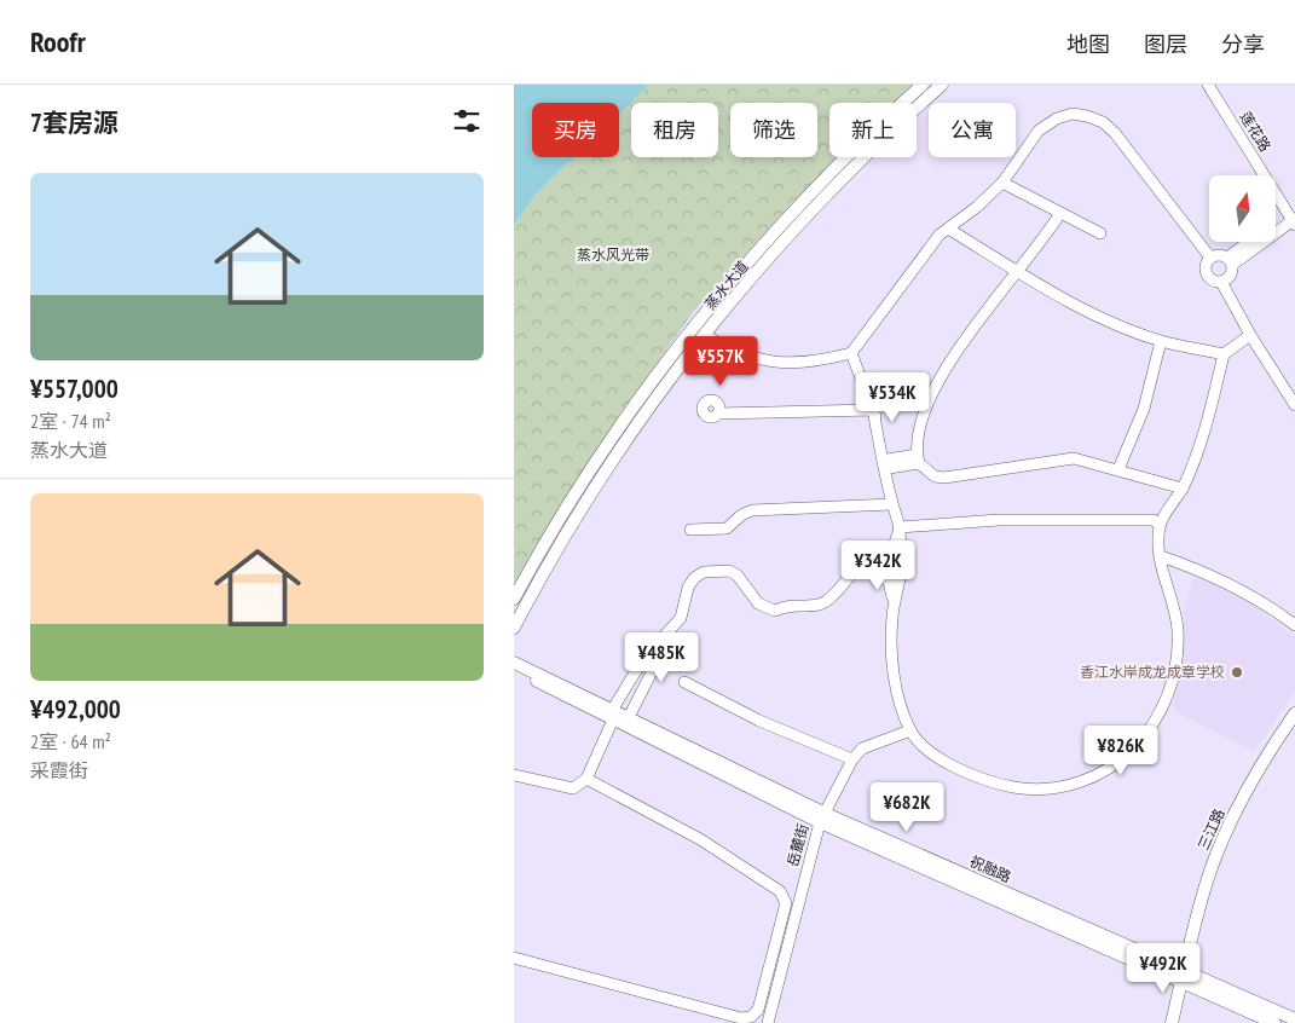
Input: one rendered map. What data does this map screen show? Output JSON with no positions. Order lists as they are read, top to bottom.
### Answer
{
  "streets": {
    "main road": ["蒸水大道", "三江路", "祝融路"],
    "street": ["莲花路", "岳麓街"]
  },
  "crossings": [
    ["三江路", "祝融路"],
    ["岳麓街", "祝融路"]
  ],
  "parks": ["蒸水风光带"],
  "places": ["香江水岸成龙成章学校"],
  "north": "top",
  "page": {
    "header": "Roofr",
    "nav": ["地图", "图层", "分享"],
    "heading": "7套房源",
    "chip": [
      "买房",
      "租房",
      "筛选",
      "新上",
      "公寓"
    ],
    "list": [
      {
        "name": "¥557,000",
        "note": "2室 · 74 m² · 蒸水大道"
      },
      {
        "name": "¥492,000",
        "note": "2室 · 64 m² · 采霞街"
      }
    ],
    "price": [
      "¥557K",
      "¥534K",
      "¥342K",
      "¥485K",
      "¥826K",
      "¥682K",
      "¥492K"
    ]
  }
}
